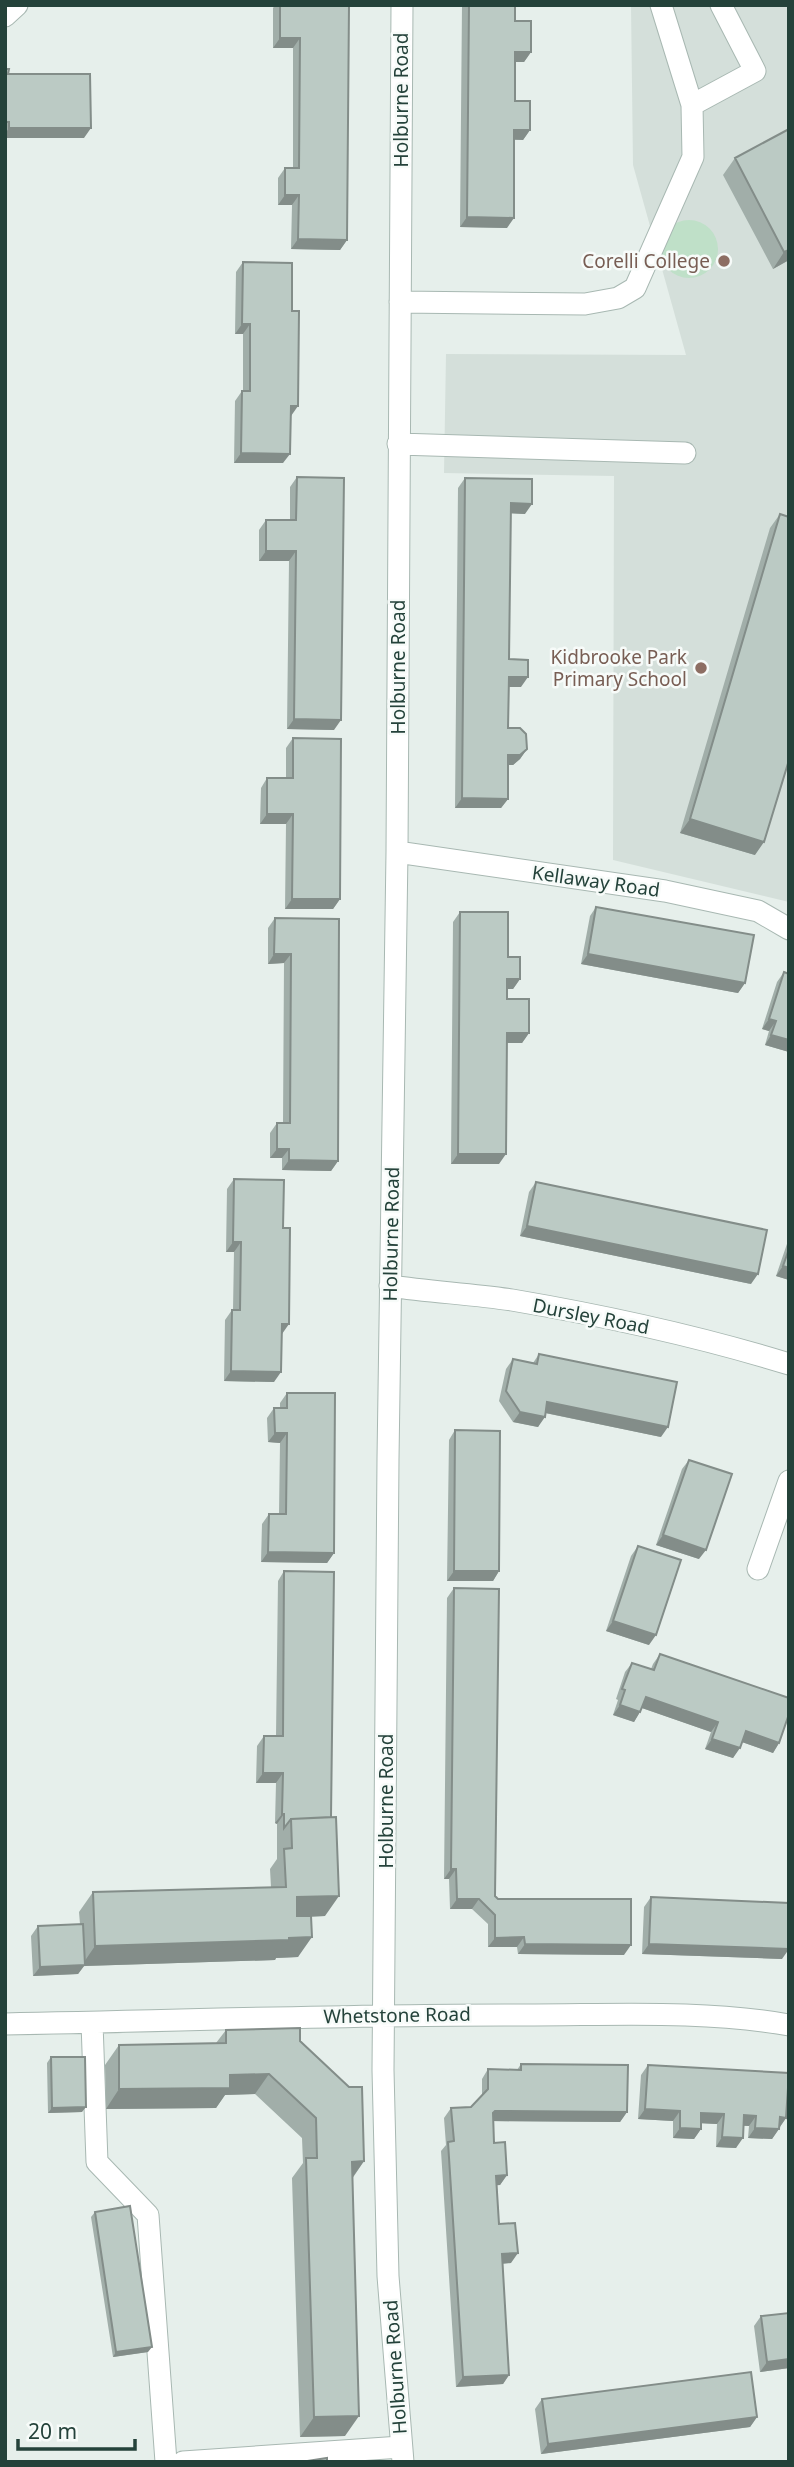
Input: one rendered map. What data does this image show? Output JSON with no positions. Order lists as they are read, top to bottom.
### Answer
{
  "streets": {
    "street": [
      "Holburne Road",
      "Kellaway Road",
      "Dursley Road",
      "Whetstone Road"
    ]
  },
  "crossings": [
    ["Holburne Road", "Kellaway Road"],
    ["Holburne Road", "Dursley Road"],
    ["Holburne Road", "Whetstone Road"]
  ],
  "places": ["Corelli College", "Kidbrooke Park Primary School"],
  "scale_bar": "20 m"
}
